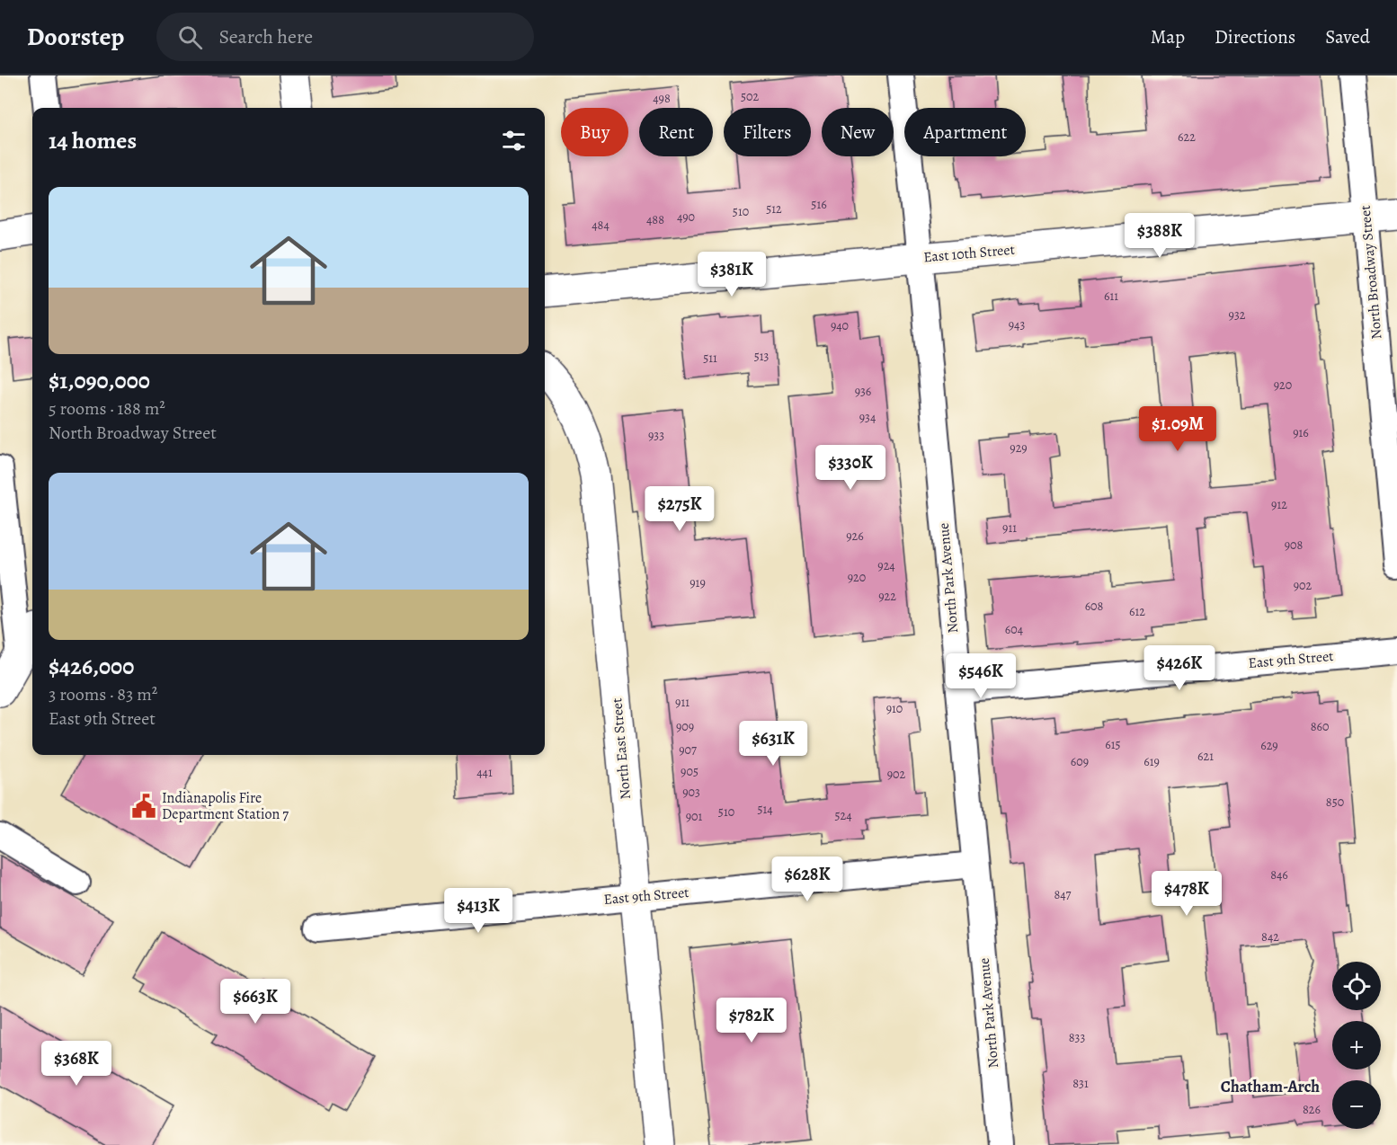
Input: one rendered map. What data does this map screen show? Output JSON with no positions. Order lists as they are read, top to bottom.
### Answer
{
  "streets": {
    "main road": ["East 10th Street", "North East Street"],
    "street": ["North Broadway Street", "North Park Avenue", "East 9th Street"]
  },
  "crossings": [
    ["East 10th Street", "North Broadway Street"],
    ["East 10th Street", "North Park Avenue"],
    ["North Park Avenue", "East 9th Street"],
    ["East 9th Street", "North East Street"]
  ],
  "districts": ["Chatham-Arch"],
  "places": {
    "public building": ["Indianapolis Fire Department Station 7"]
  },
  "house_numbers": [
    "502",
    "498",
    "622",
    "516",
    "512",
    "510",
    "490",
    "488",
    "484",
    "611",
    "932",
    "943",
    "940",
    "513",
    "511",
    "920",
    "936",
    "934",
    "916",
    "933",
    "929",
    "912",
    "911",
    "926",
    "908",
    "924",
    "920",
    "919",
    "902",
    "922",
    "608",
    "612",
    "604",
    "911",
    "910",
    "909",
    "860",
    "615",
    "629",
    "907",
    "621",
    "609",
    "619",
    "905",
    "441",
    "902",
    "903",
    "850",
    "514",
    "510",
    "524",
    "901",
    "846",
    "847",
    "842",
    "833",
    "831",
    "826"
  ],
  "page": {
    "header": "Doorstep",
    "search": "Search here",
    "nav": ["Map", "Directions", "Saved"],
    "chip": [
      "Buy",
      "Rent",
      "Filters",
      "New",
      "Apartment"
    ],
    "heading": "14 homes",
    "list": [
      {
        "name": "$1,090,000",
        "note": "5 rooms · 188 m² · North Broadway Street"
      },
      {
        "name": "$426,000",
        "note": "3 rooms · 83 m² · East 9th Street"
      }
    ],
    "price": [
      "$388K",
      "$381K",
      "$1.09M",
      "$330K",
      "$275K",
      "$426K",
      "$546K",
      "$631K",
      "$628K",
      "$478K",
      "$413K",
      "$663K",
      "$782K",
      "$368K"
    ],
    "map_buttons": ["+", "−"]
  }
}
